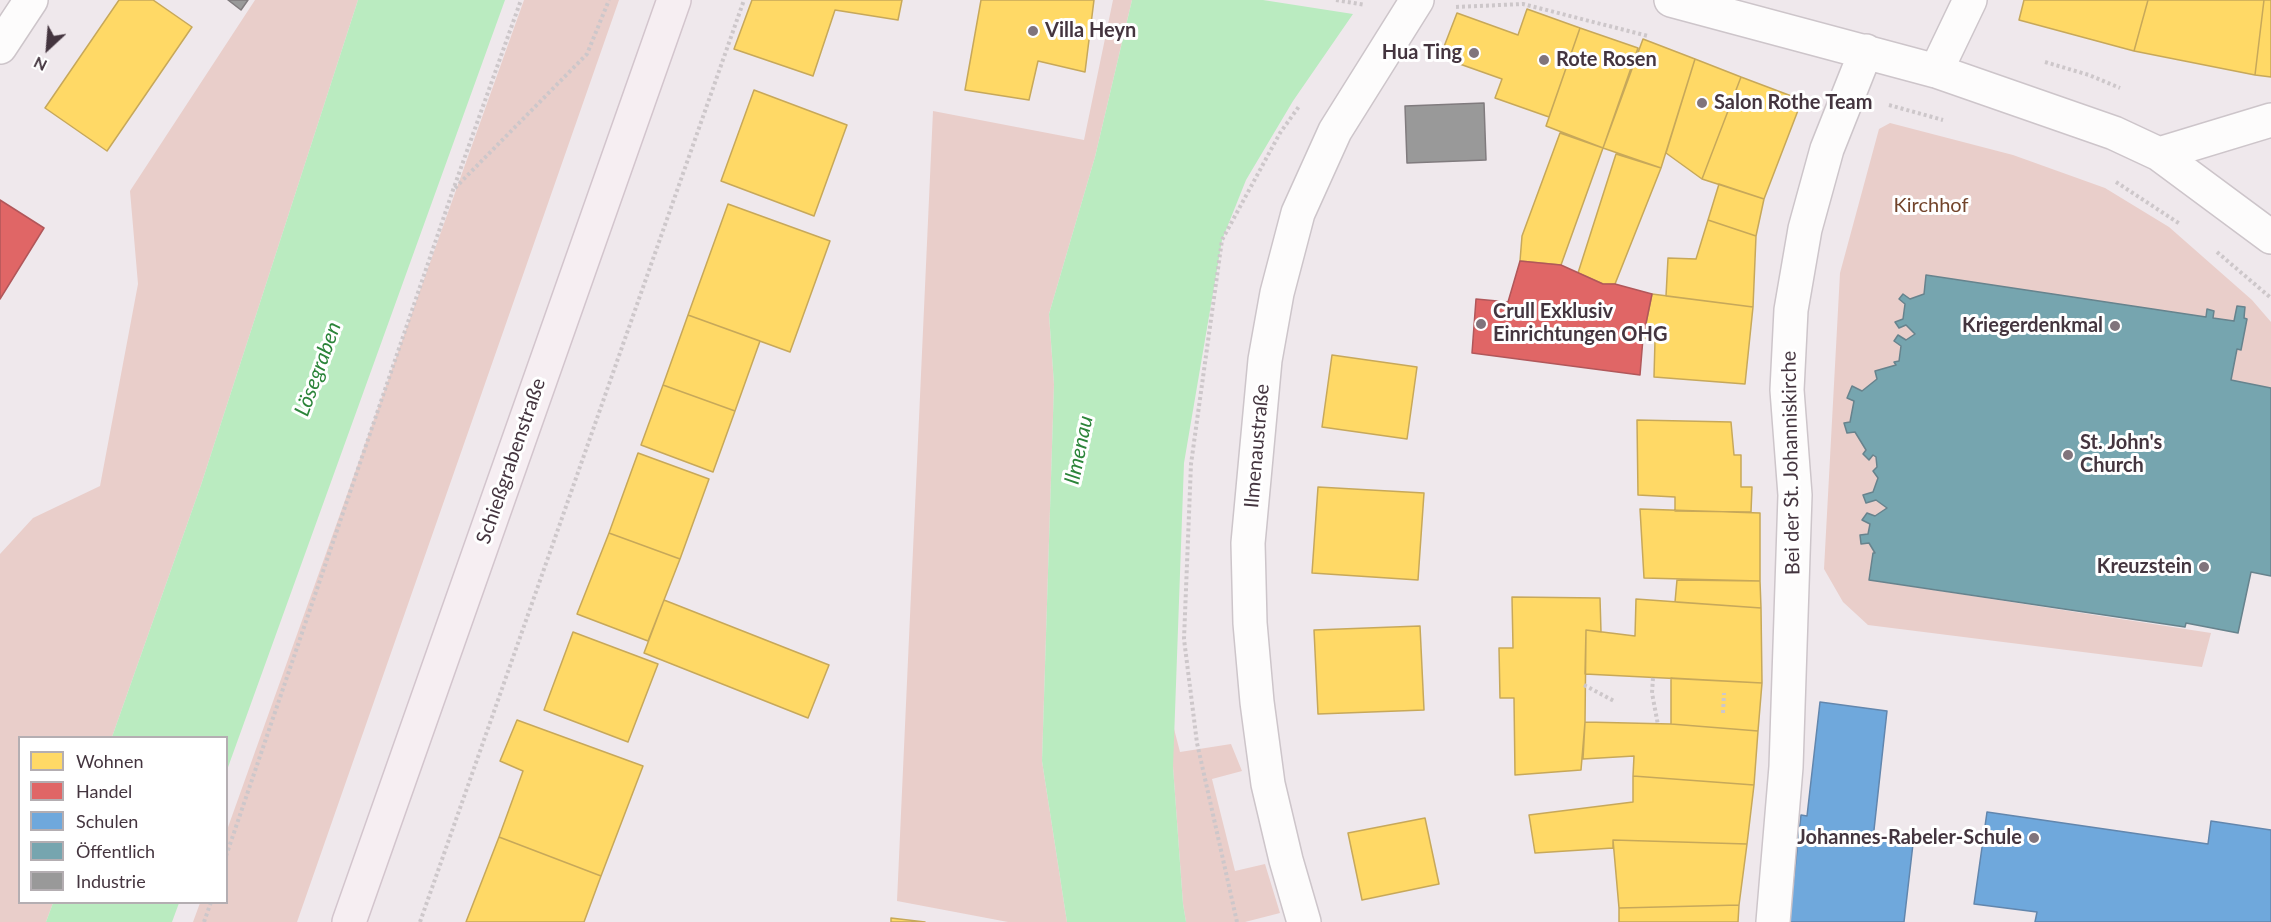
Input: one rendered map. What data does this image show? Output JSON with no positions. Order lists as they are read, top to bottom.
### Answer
{
  "streets": {
    "main road": ["Schießgrabenstraße"],
    "street": ["Ilmenaustraße", "Bei der St. Johanniskirche"]
  },
  "water": ["Lösegraben", "Ilmenau"],
  "parks": ["Kirchhof"],
  "places": [
    "Villa Heyn",
    "Hua Ting",
    "Rote Rosen",
    "Salon Rothe Team",
    "Crull Exklusiv Einrichtungen OHG",
    "Kriegerdenkmal",
    "St. John's Church",
    "Kreuzstein",
    "Johannes-Rabeler-Schule"
  ],
  "legend": [
    "Wohnen",
    "Handel",
    "Schulen",
    "Öffentlich",
    "Industrie"
  ],
  "north": "bottom left"
}
